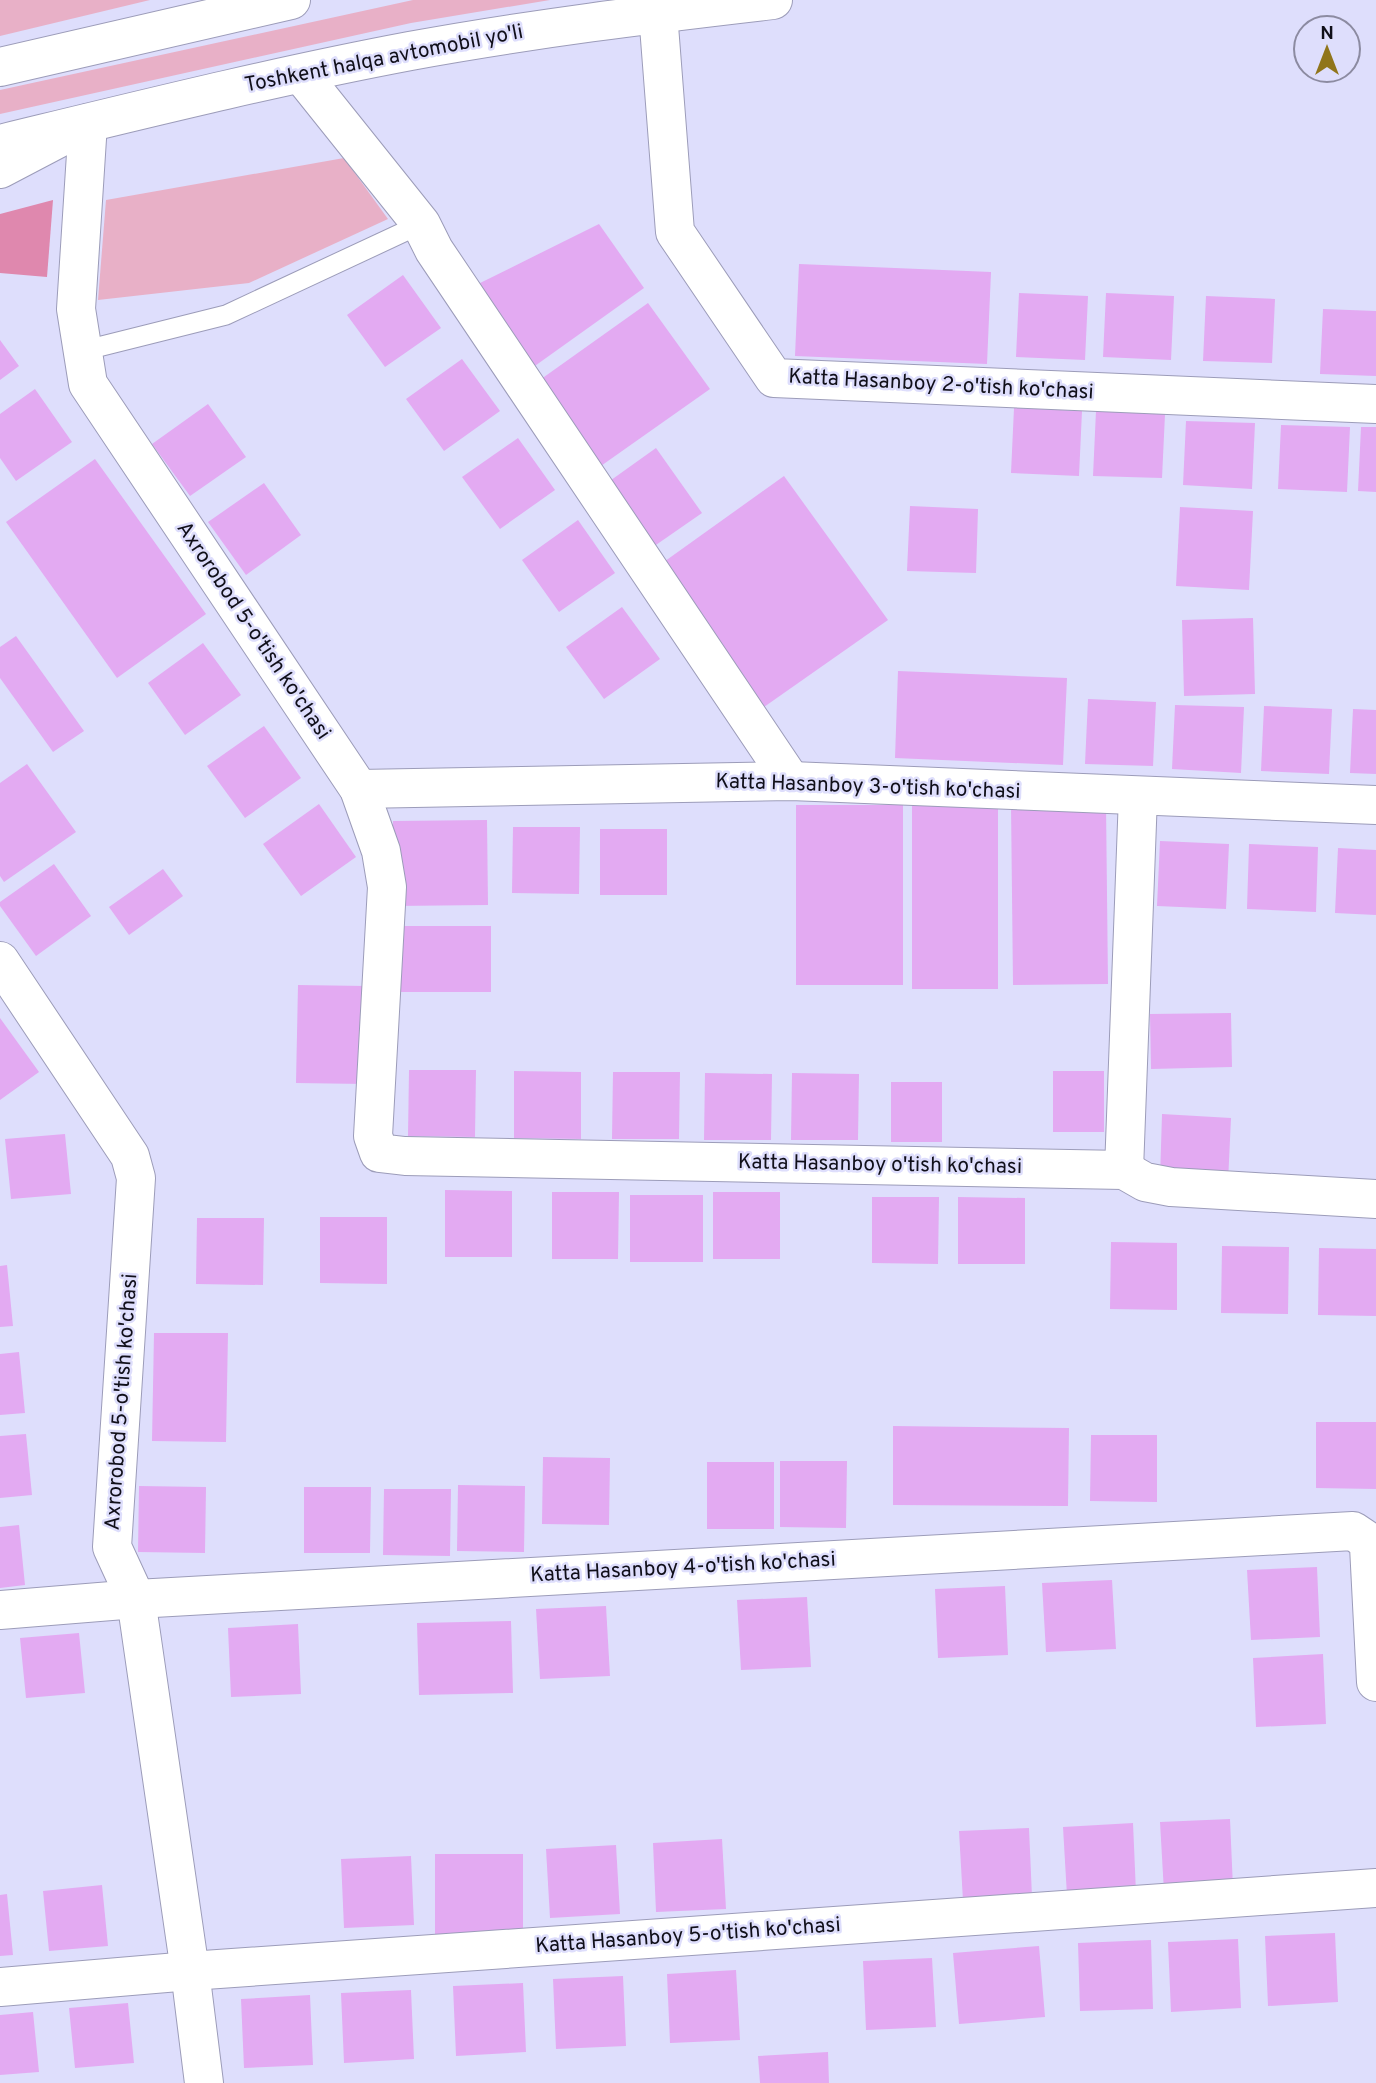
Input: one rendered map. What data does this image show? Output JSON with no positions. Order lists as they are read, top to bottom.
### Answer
{
  "streets": {
    "main road": [
      "Toshkent halqa avtomobil yo'li",
      "Katta Hasanboy 2-o'tish ko'chasi",
      "Axrorobod 5-o'tish ko'chasi",
      "Katta Hasanboy 3-o'tish ko'chasi",
      "Katta Hasanboy o'tish ko'chasi",
      "Katta Hasanboy 4-o'tish ko'chasi",
      "Katta Hasanboy 5-o'tish ko'chasi"
    ]
  },
  "crossings": [
    ["Toshkent halqa avtomobil yo'li", "Katta Hasanboy 2-o'tish ko'chasi"],
    ["Toshkent halqa avtomobil yo'li", "Axrorobod 5-o'tish ko'chasi"],
    ["Axrorobod 5-o'tish ko'chasi", "Katta Hasanboy 3-o'tish ko'chasi"],
    ["Axrorobod 5-o'tish ko'chasi", "Katta Hasanboy o'tish ko'chasi"],
    ["Axrorobod 5-o'tish ko'chasi", "Katta Hasanboy 4-o'tish ko'chasi"],
    ["Axrorobod 5-o'tish ko'chasi", "Katta Hasanboy 5-o'tish ko'chasi"]
  ],
  "north": "top"
}
